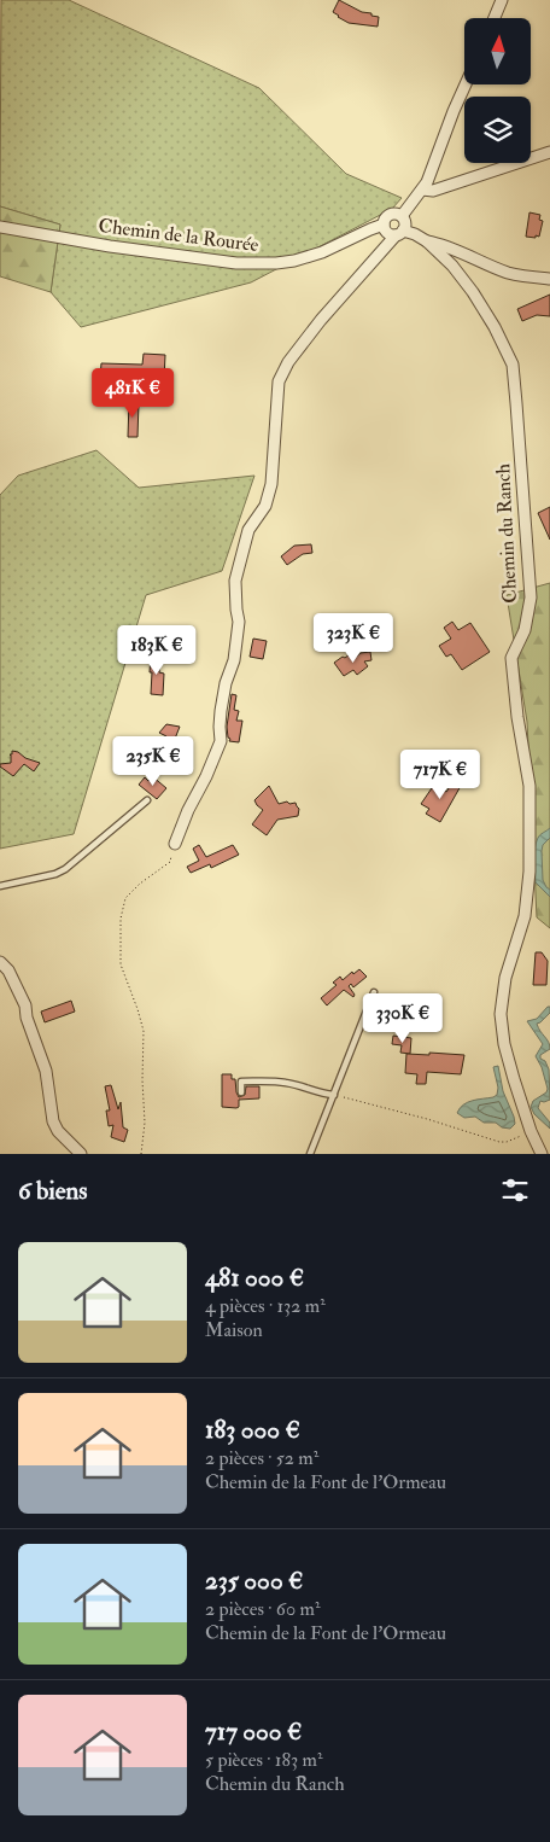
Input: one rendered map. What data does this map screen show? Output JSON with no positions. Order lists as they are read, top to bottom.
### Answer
{
  "streets": {
    "street": ["Chemin de la Rourée", "Chemin du Ranch"]
  },
  "crossings": [
    ["Chemin de la Rourée", "Chemin du Ranch"]
  ],
  "north": "top",
  "page": {
    "price": [
      "481K €",
      "323K €",
      "183K €",
      "235K €",
      "717K €",
      "330K €"
    ],
    "heading": "6 biens",
    "list": [
      {
        "name": "481 000 €",
        "note": "4 pièces · 132 m² · Maison"
      },
      {
        "name": "183 000 €",
        "note": "2 pièces · 52 m² · Chemin de la Font de l'Ormeau"
      },
      {
        "name": "235 000 €",
        "note": "2 pièces · 60 m² · Chemin de la Font de l'Ormeau"
      },
      {
        "name": "717 000 €",
        "note": "5 pièces · 183 m² · Chemin du Ranch"
      }
    ]
  }
}
